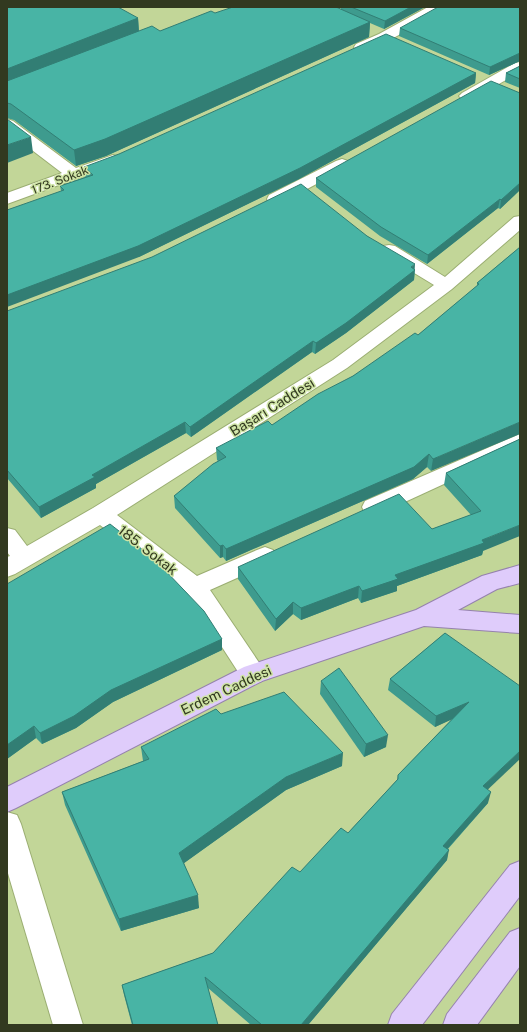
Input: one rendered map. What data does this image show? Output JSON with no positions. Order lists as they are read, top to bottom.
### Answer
{
  "streets": {
    "main road": ["Erdem Caddesi"],
    "street": ["173. Sokak", "Başarı Caddesi", "185. Sokak"]
  },
  "crossings": [
    ["Başarı Caddesi", "185. Sokak"],
    ["185. Sokak", "Erdem Caddesi"]
  ]
}
